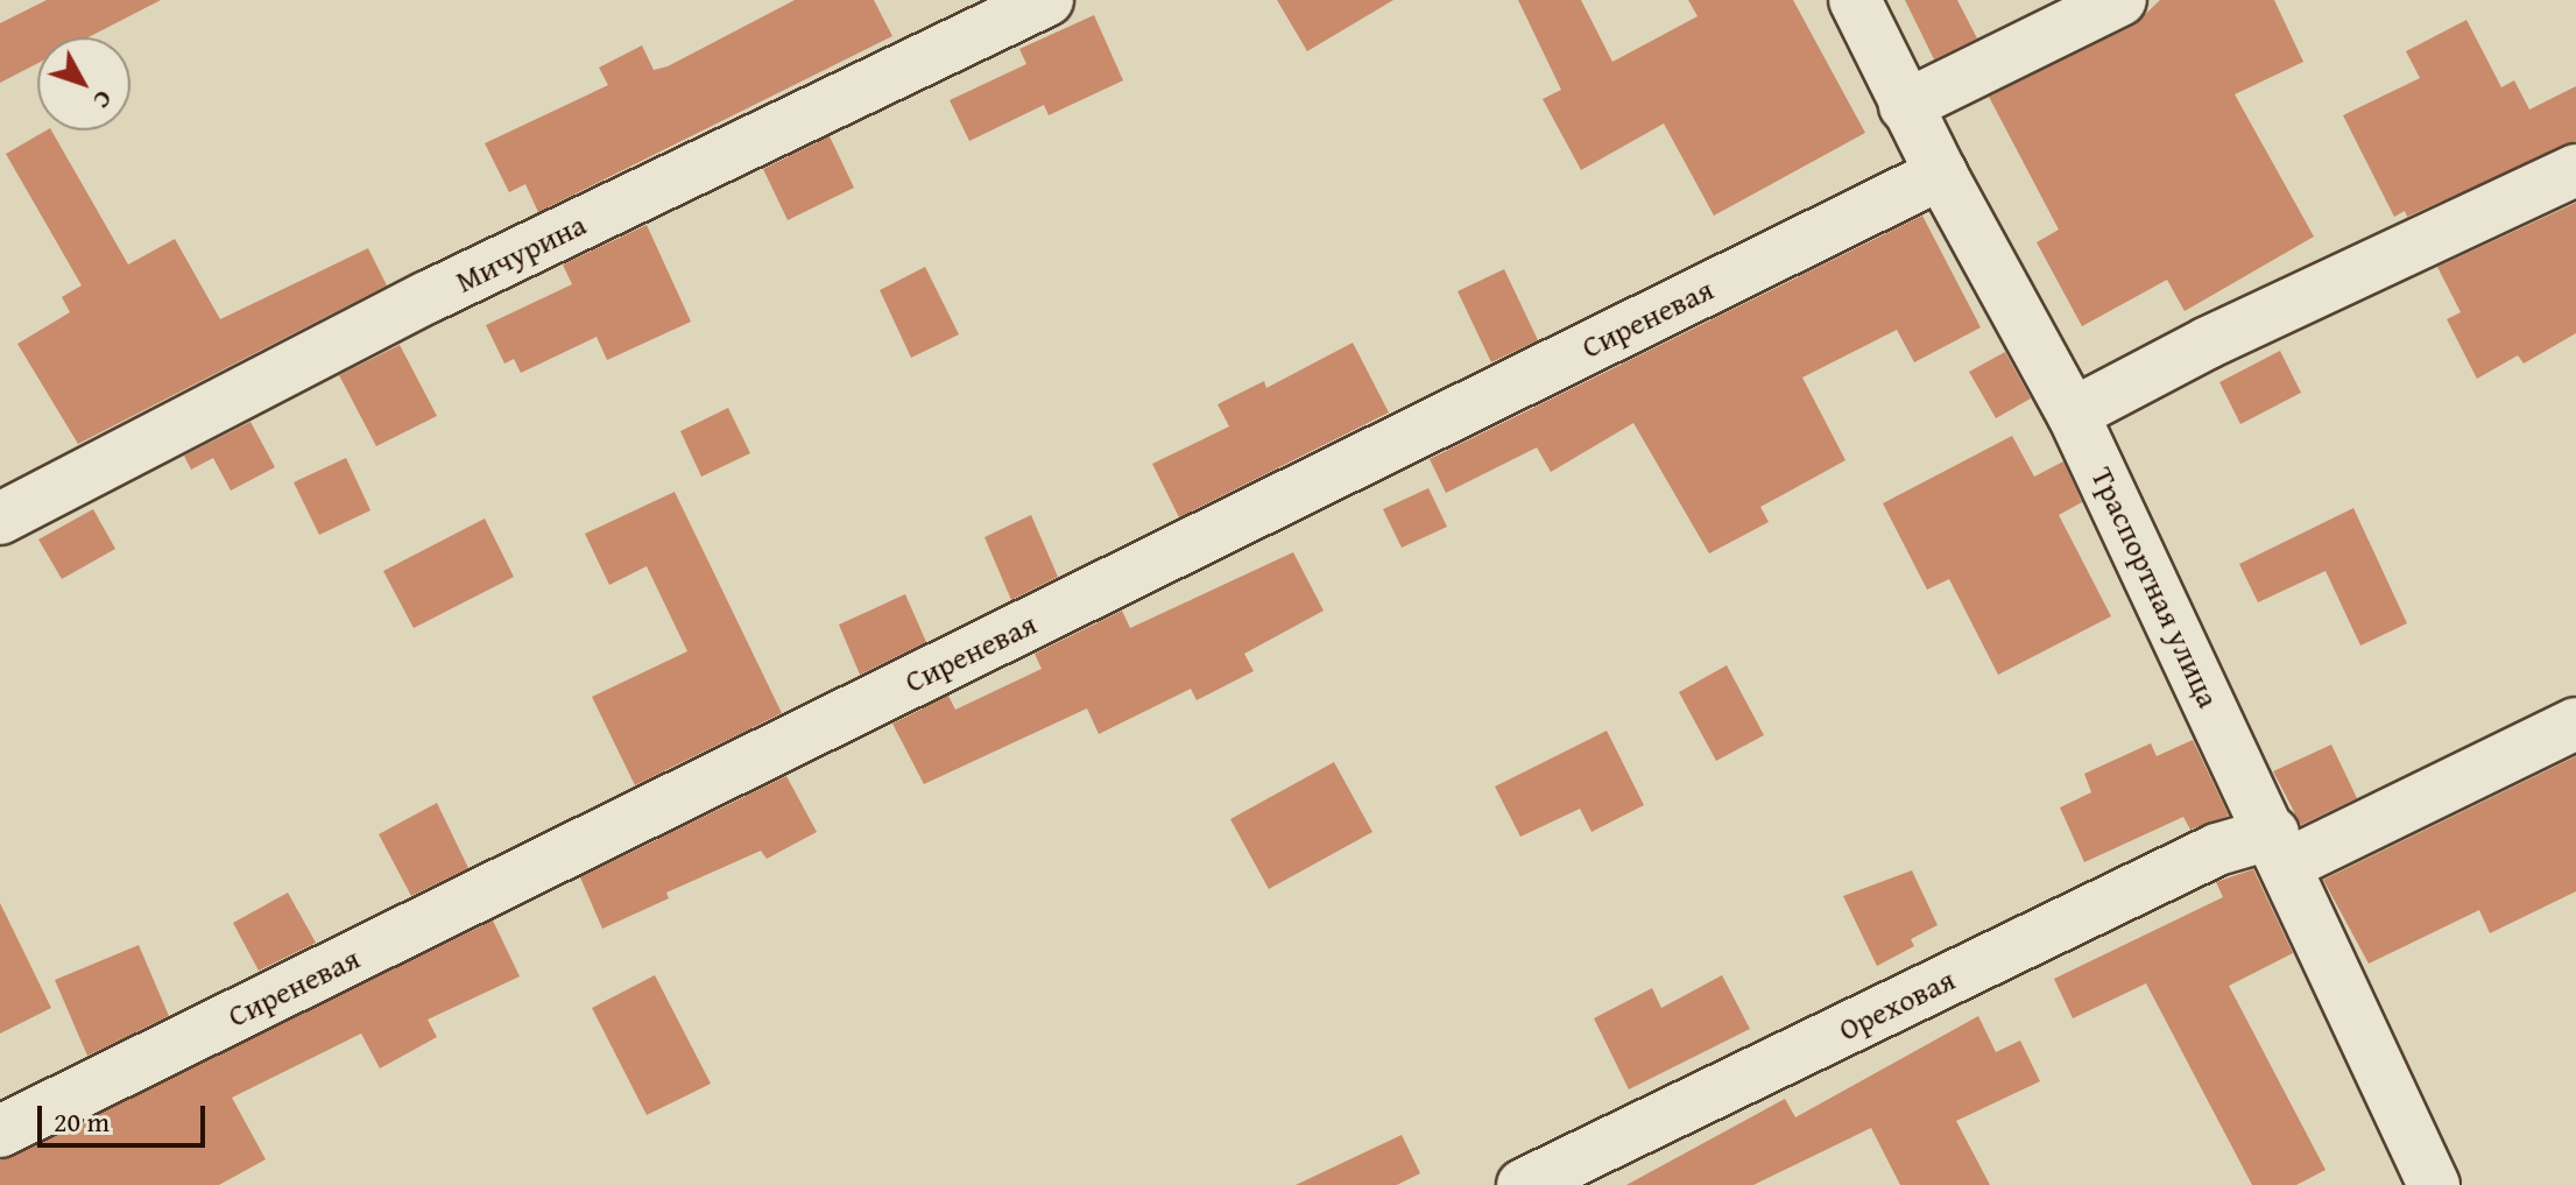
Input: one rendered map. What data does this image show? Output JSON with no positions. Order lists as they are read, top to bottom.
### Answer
{
  "streets": {
    "street": [
      "Мичурина",
      "Сиреневая",
      "Траспортная улица",
      "Ореховая"
    ]
  },
  "crossings": [
    ["Сиреневая", "Траспортная улица"],
    ["Траспортная улица", "Ореховая"]
  ],
  "scale_bar": "20 m",
  "north": "bottom right"
}
